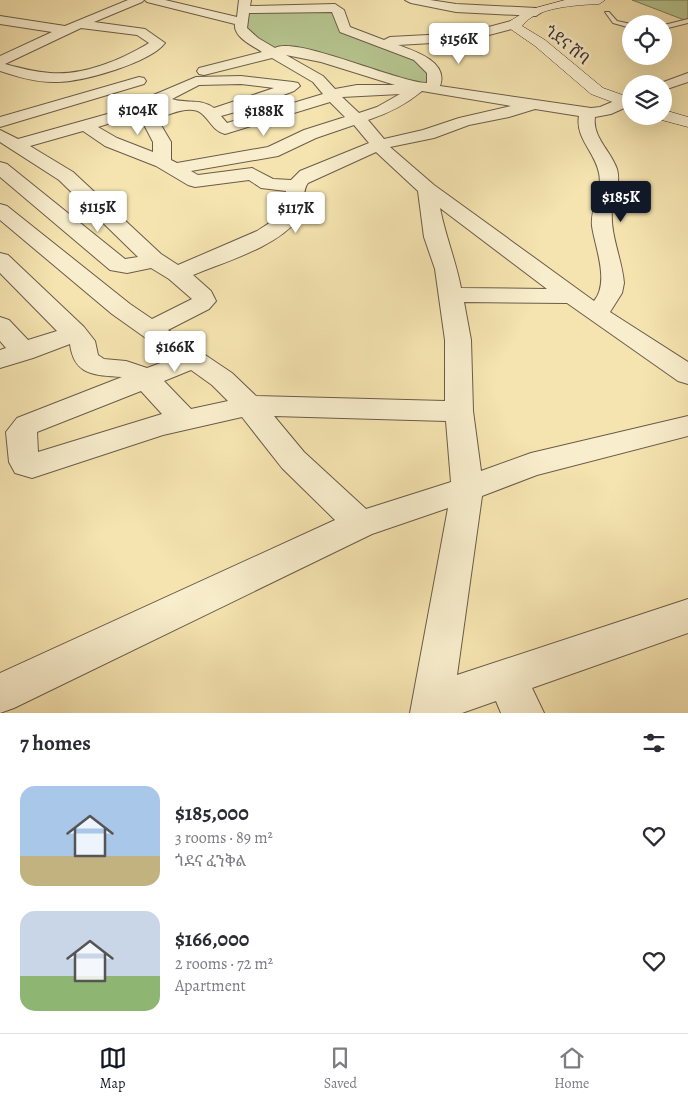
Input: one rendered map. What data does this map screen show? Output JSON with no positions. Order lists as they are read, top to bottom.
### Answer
{
  "streets": {
    "street": ["ጎደና ሸባ"]
  },
  "page": {
    "price": [
      "$156K",
      "$104K",
      "$188K",
      "$185K",
      "$115K",
      "$117K",
      "$166K"
    ],
    "heading": "7 homes",
    "list": [
      {
        "name": "$185,000",
        "note": "3 rooms · 89 m² · ጎደና ፈንቅል"
      },
      {
        "name": "$166,000",
        "note": "2 rooms · 72 m² · Apartment"
      }
    ],
    "tabs": ["Map", "Saved", "Home"]
  }
}
